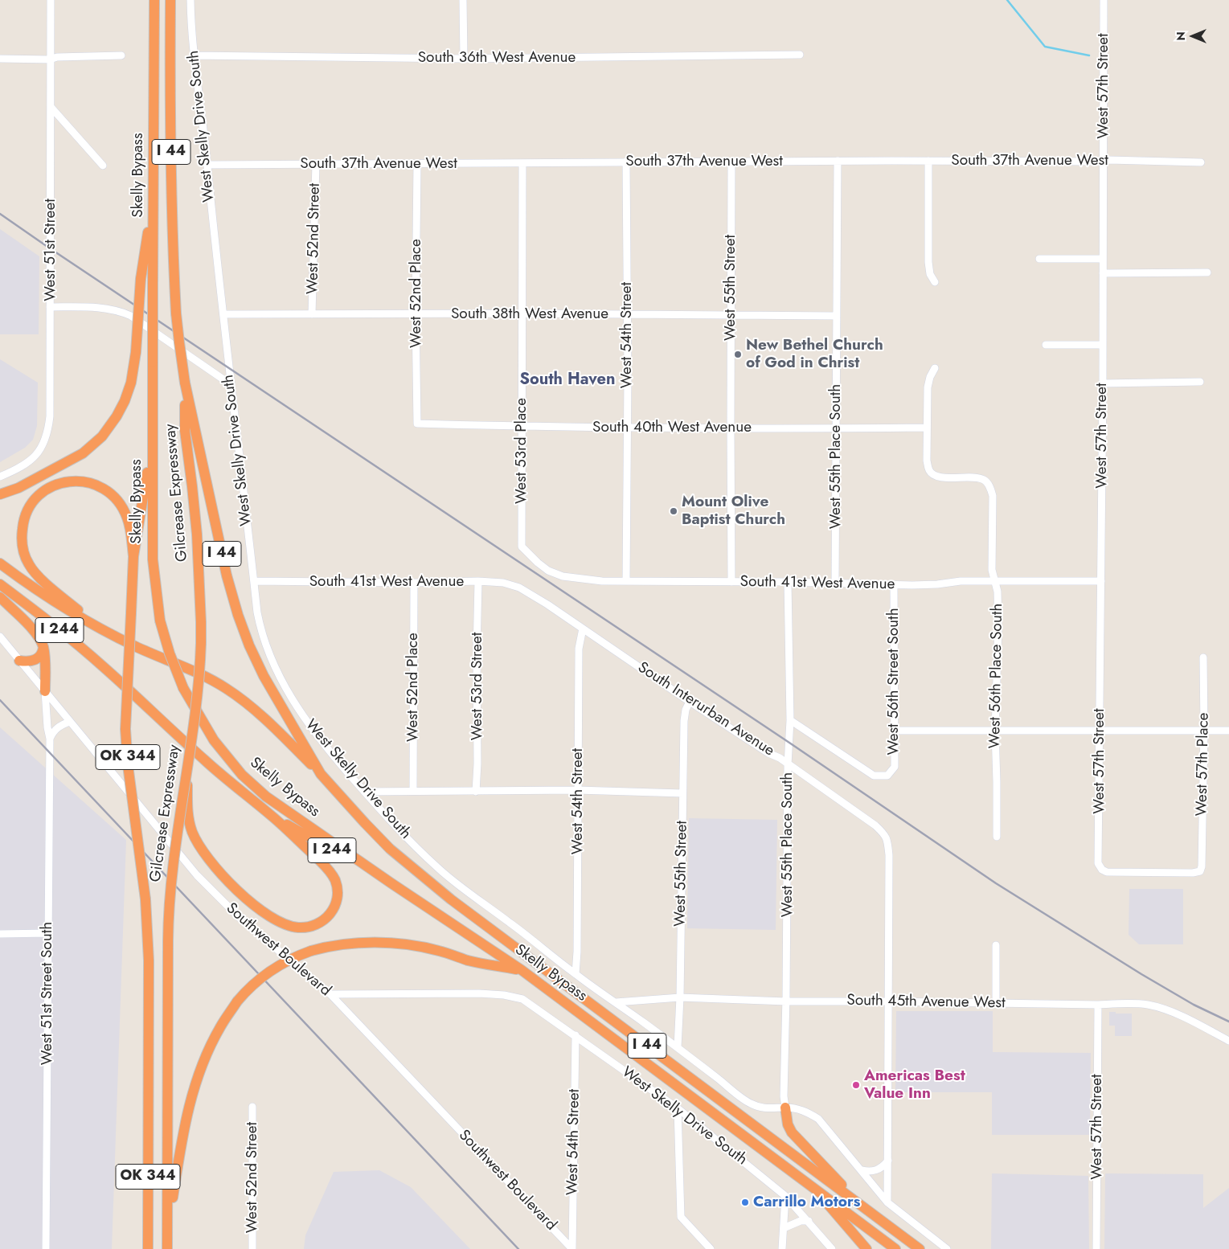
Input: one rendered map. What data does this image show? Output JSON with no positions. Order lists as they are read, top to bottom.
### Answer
{
  "streets": {
    "highway": [
      "I 44",
      "Skelly Bypass",
      "Gilcrease Expressway",
      "I 244",
      "OK 344"
    ],
    "street": [
      "South 36th West Avenue",
      "West 57th Street",
      "West Skelly Drive South",
      "South 37th Avenue West",
      "West 52nd Street",
      "West 51st Street",
      "West 55th Street",
      "West 52nd Place",
      "South 38th West Avenue",
      "West 54th Street",
      "South 40th West Avenue",
      "West 53rd Place",
      "West 55th Place South",
      "South 41st West Avenue",
      "West 56th Place South",
      "West 56th Street South",
      "West 53rd Street",
      "South Interurban Avenue",
      "West 57th Place",
      "Southwest Boulevard",
      "West 51st Street South",
      "South 45th Avenue West"
    ]
  },
  "crossings": [
    ["South 36th West Avenue", "West Skelly Drive South"],
    ["West 57th Street", "South 37th Avenue West"],
    ["West 57th Street", "South 41st West Avenue"],
    ["West 57th Street", "West 57th Place"],
    ["West 57th Street", "South 45th Avenue West"],
    ["West Skelly Drive South", "South 37th Avenue West"],
    ["West Skelly Drive South", "West 55th Street"],
    ["West Skelly Drive South", "South 38th West Avenue"],
    ["West Skelly Drive South", "West 54th Street"],
    ["West Skelly Drive South", "West 55th Place South"],
    ["West Skelly Drive South", "South 41st West Avenue"],
    ["West Skelly Drive South", "Southwest Boulevard"],
    ["West Skelly Drive South", "South 45th Avenue West"],
    ["South 37th Avenue West", "West 52nd Street"],
    ["South 37th Avenue West", "West 55th Street"],
    ["South 37th Avenue West", "West 52nd Place"],
    ["South 37th Avenue West", "West 54th Street"],
    ["South 37th Avenue West", "West 53rd Place"],
    ["South 37th Avenue West", "West 55th Place South"],
    ["Skelly Bypass", "Gilcrease Expressway"],
    ["Skelly Bypass", "I 244"],
    ["West 52nd Street", "South 38th West Avenue"],
    ["West 55th Street", "South 38th West Avenue"],
    ["West 55th Street", "South 40th West Avenue"],
    ["West 55th Street", "South 41st West Avenue"],
    ["West 55th Street", "South Interurban Avenue"],
    ["West 55th Street", "South 45th Avenue West"],
    ["West 52nd Place", "South 38th West Avenue"],
    ["West 52nd Place", "South 40th West Avenue"],
    ["West 52nd Place", "South 41st West Avenue"],
    ["South 38th West Avenue", "West 54th Street"],
    ["South 38th West Avenue", "West 53rd Place"],
    ["South 38th West Avenue", "West 55th Place South"],
    ["West 54th Street", "South 40th West Avenue"],
    ["West 54th Street", "South 41st West Avenue"],
    ["West 54th Street", "South Interurban Avenue"],
    ["West 54th Street", "Southwest Boulevard"],
    ["South 40th West Avenue", "West 53rd Place"],
    ["South 40th West Avenue", "West 55th Place South"],
    ["South 40th West Avenue", "West 56th Place South"],
    ["West 53rd Place", "South 41st West Avenue"],
    ["West 55th Place South", "South 41st West Avenue"],
    ["West 55th Place South", "West 56th Street South"],
    ["West 55th Place South", "South Interurban Avenue"],
    ["West 55th Place South", "South 45th Avenue West"],
    ["South 41st West Avenue", "West 56th Place South"],
    ["South 41st West Avenue", "West 56th Street South"],
    ["South 41st West Avenue", "West 53rd Street"],
    ["South 41st West Avenue", "South Interurban Avenue"],
    ["South Interurban Avenue", "South 45th Avenue West"],
    ["Southwest Boulevard", "West 51st Street South"]
  ],
  "districts": ["South Haven"],
  "places": [
    "New Bethel Church of God in Christ",
    "Mount Olive Baptist Church",
    "Americas Best Value Inn",
    "Carrillo Motors"
  ],
  "north": "left"
}
